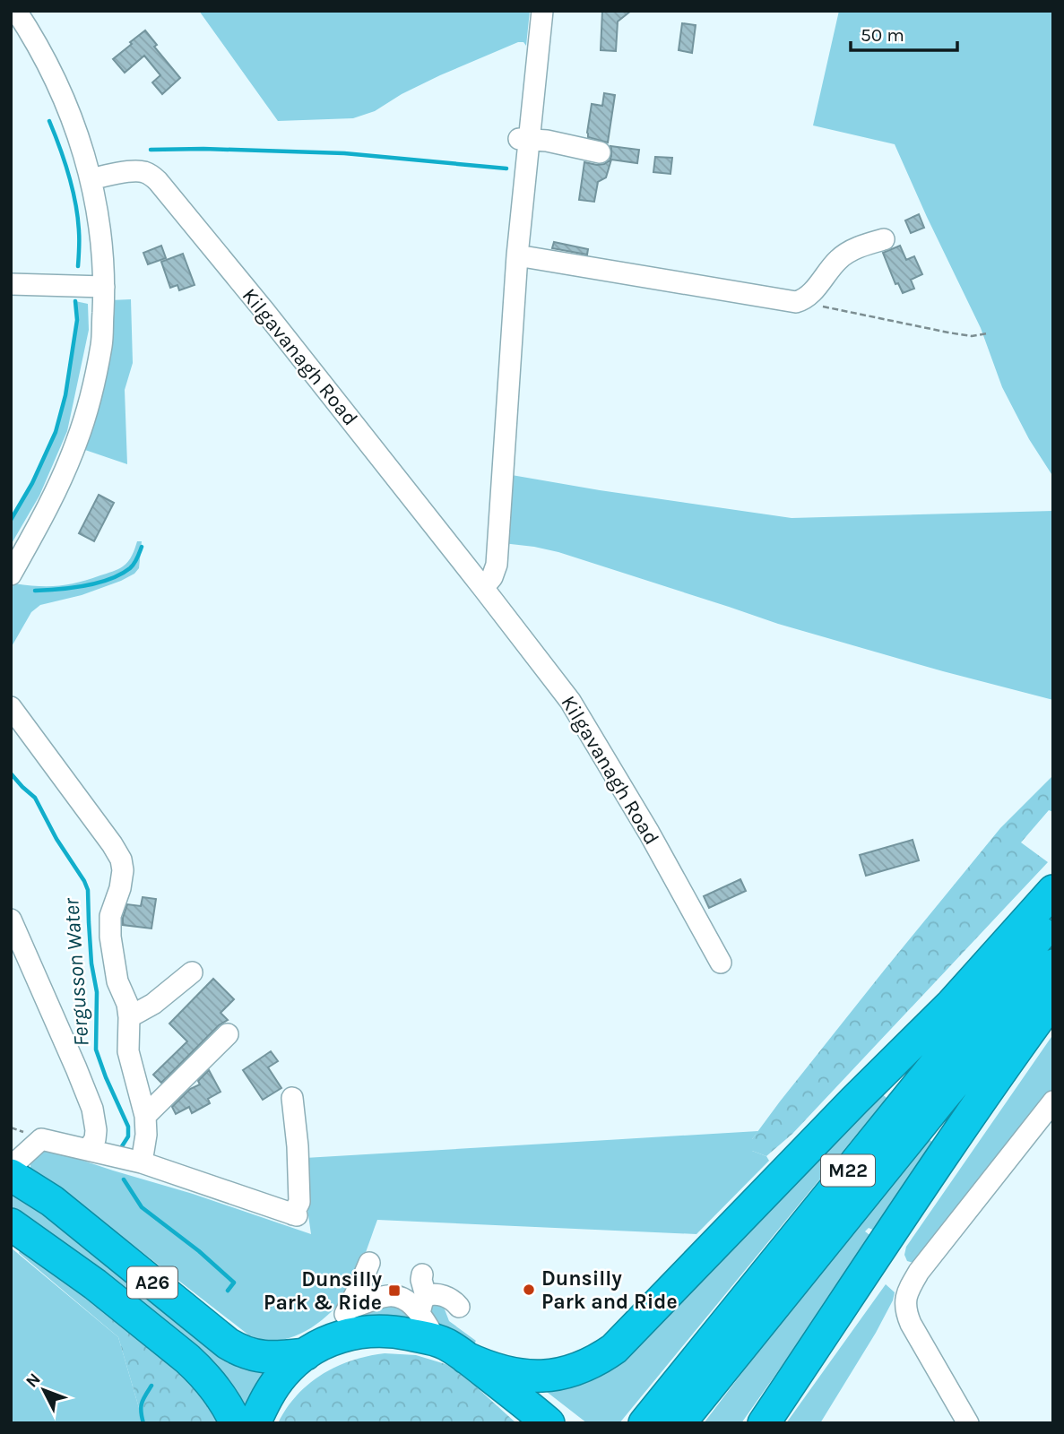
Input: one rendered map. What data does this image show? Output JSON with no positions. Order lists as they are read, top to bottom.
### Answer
{
  "streets": {
    "highway": ["M22", "A26"],
    "street": ["Kilgavanagh Road"]
  },
  "water": ["Fergusson Water"],
  "places": {
    "other": ["Dunsilly Park and Ride"],
    "transit": ["Dunsilly Park & Ride"]
  },
  "scale_bar": "50 m",
  "north": "top left"
}
